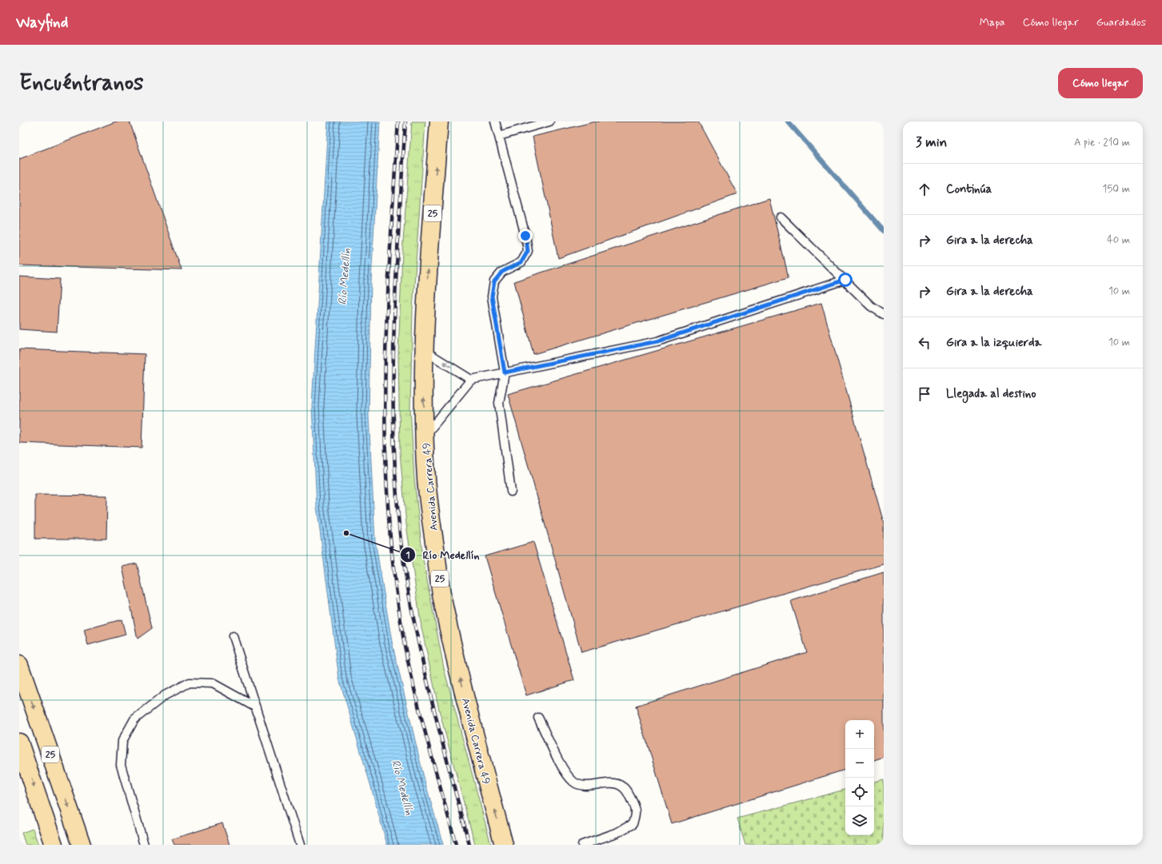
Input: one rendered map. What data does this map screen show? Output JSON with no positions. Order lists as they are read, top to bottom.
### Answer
{
  "streets": {
    "highway": ["25", "Avenida Carrera 49"]
  },
  "one_way": ["Avenida Carrera 49"],
  "water": ["Río Medellín"],
  "places": ["Río Medellín"],
  "page": {
    "header": "Wayfind",
    "nav": ["Mapa", "Cómo llegar", "Guardados"],
    "buttons": "Cómo llegar",
    "title": "Encuéntranos",
    "heading": ["3 min", "A pie · 210 m"],
    "list": [
      ["Continúa", "150 m"],
      ["Gira a la derecha", "40 m"],
      ["Gira a la derecha", "10 m"],
      ["Gira a la izquierda", "10 m"],
      "Llegada al destino"
    ],
    "map_buttons": ["+", "−"]
  }
}
